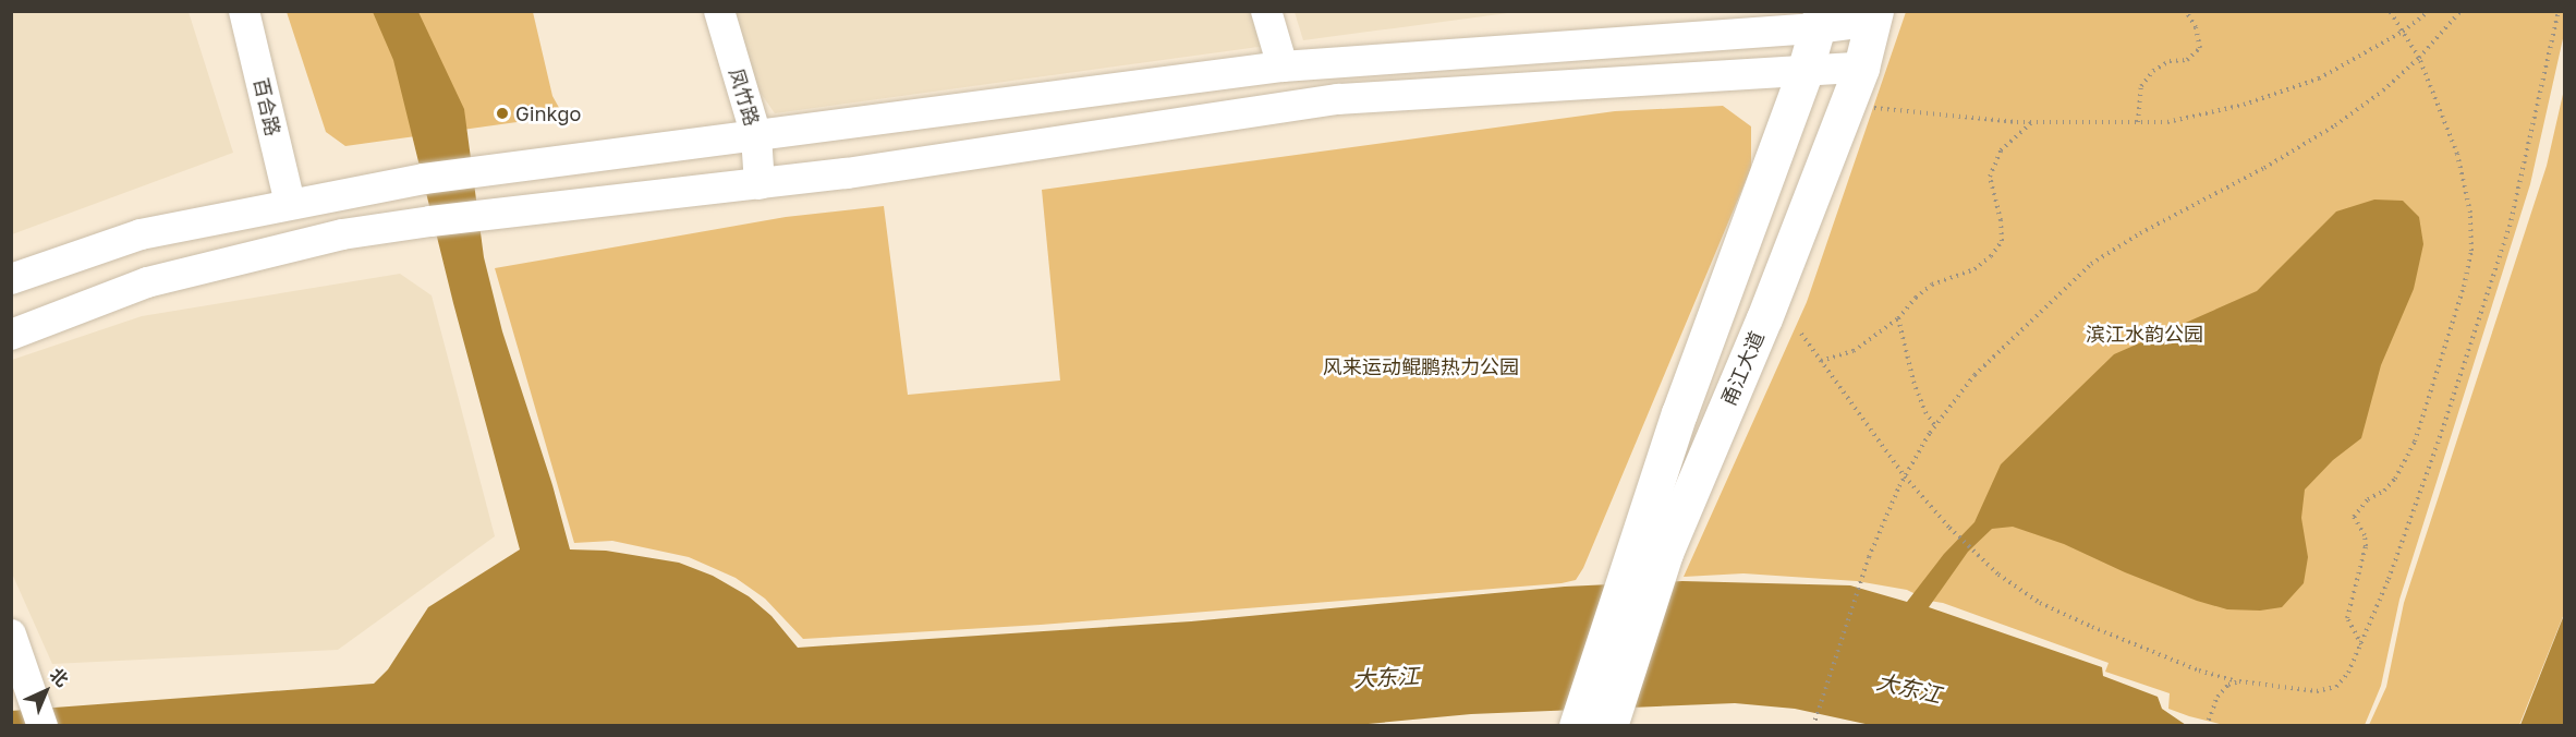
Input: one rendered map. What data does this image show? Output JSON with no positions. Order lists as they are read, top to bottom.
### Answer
{
  "streets": {
    "main road": ["甬江大道"],
    "street": ["凤竹路", "百合路"]
  },
  "water": ["大东江"],
  "parks": ["滨江水韵公园", "风来运动鲲鹏热力公园"],
  "places": ["Ginkgo"],
  "north": "top right"
}
